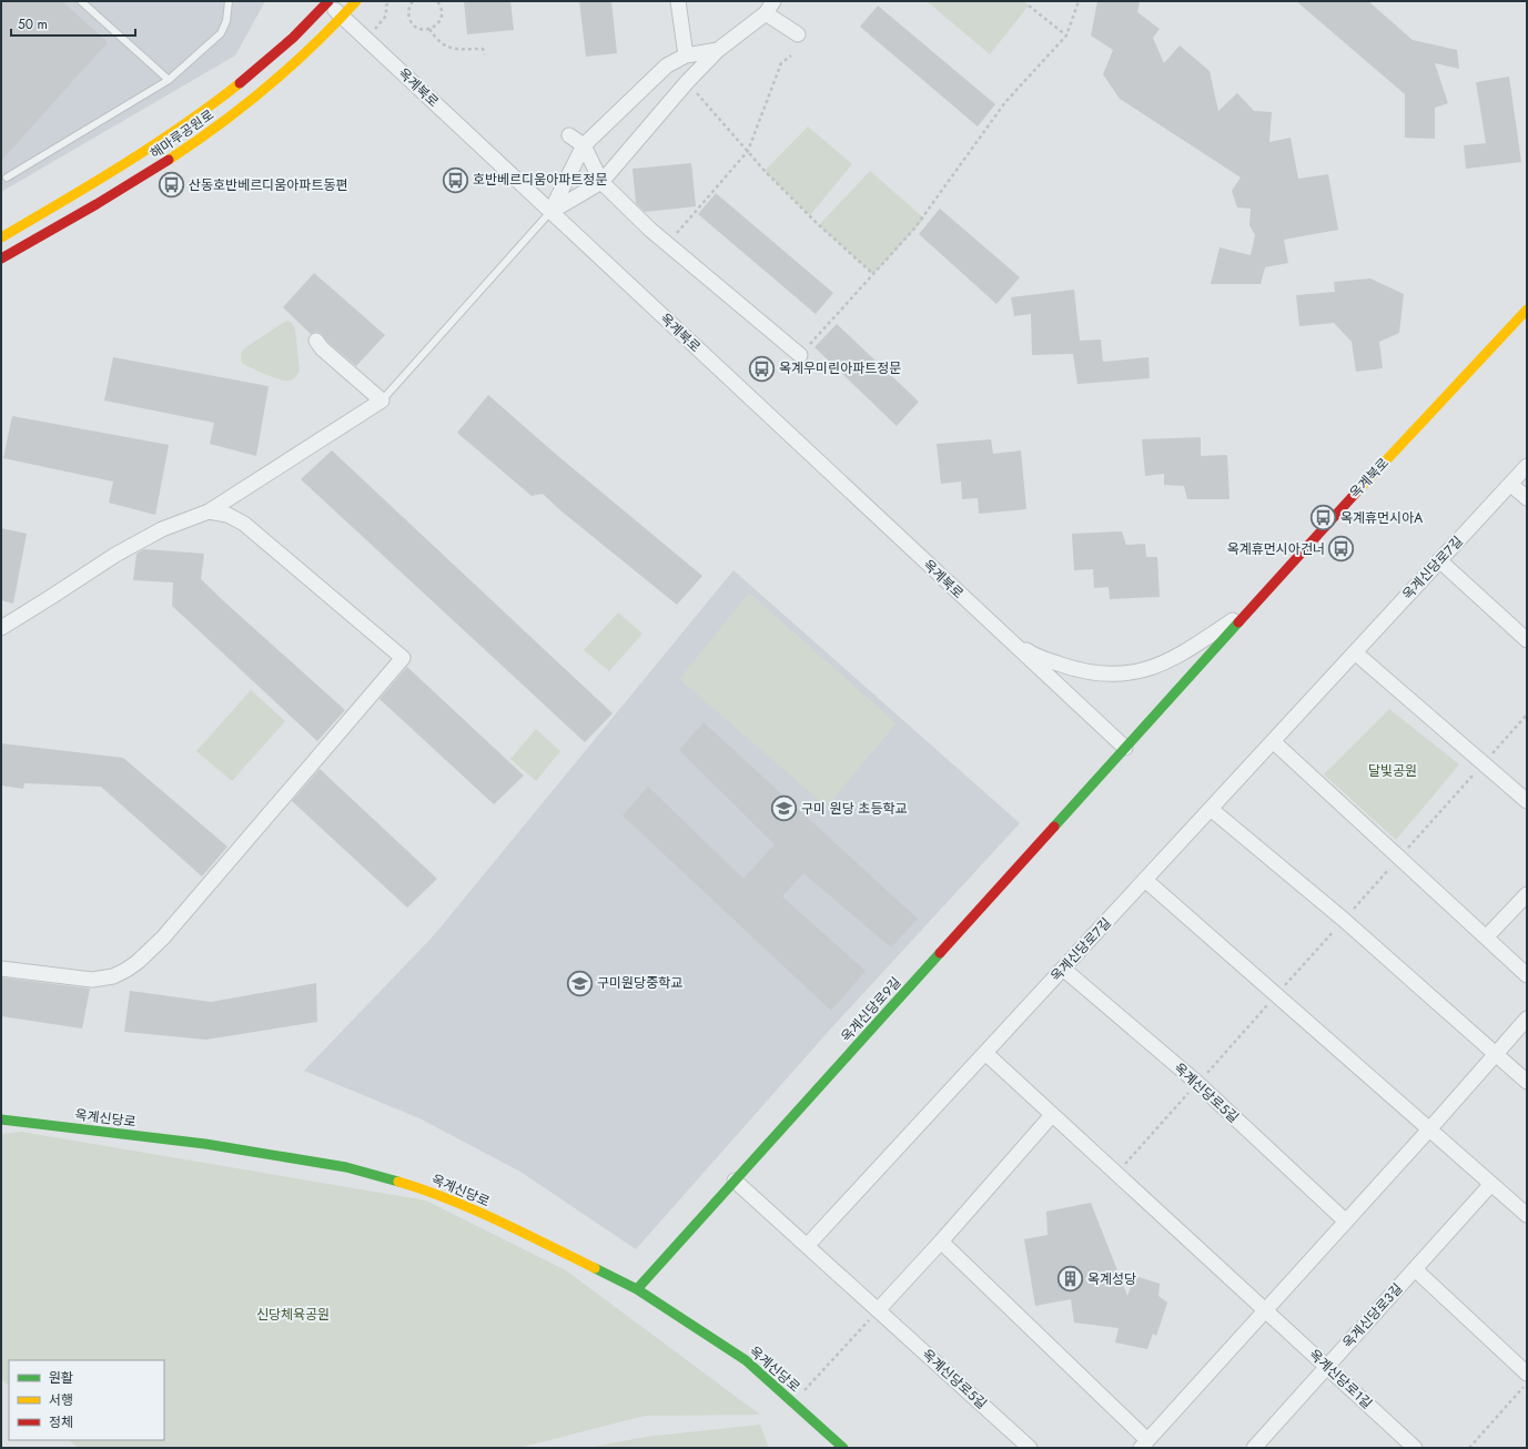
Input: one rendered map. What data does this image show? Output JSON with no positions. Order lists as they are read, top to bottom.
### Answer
{
  "streets": {
    "street": [
      "옥계북로",
      "해마루공원로",
      "옥계신당로7길",
      "옥계신당로9길",
      "옥계신당로5길",
      "옥계신당로",
      "옥계신당로3길",
      "옥계신당로1길"
    ]
  },
  "crossings": [
    ["옥계북로", "해마루공원로"],
    ["옥계북로", "옥계신당로9길"],
    ["옥계신당로7길", "옥계신당로5길"],
    ["옥계신당로9길", "옥계신당로5길"],
    ["옥계신당로9길", "옥계신당로"],
    ["옥계신당로3길", "옥계신당로1길"]
  ],
  "parks": ["달빛공원", "신당체육공원"],
  "places": {
    "bus stop": [
      "호반베르디움아파트정문",
      "산동호반베르디움아파트동편",
      "옥계우미린아파트정문",
      "옥계휴먼시아A",
      "옥계휴먼시아건너"
    ],
    "school or university": ["구미 원당 초등학교", "구미원당중학교"],
    "building": ["옥계성당"]
  },
  "legend": ["원활", "서행", "정체"],
  "scale_bar": "50 m"
}
